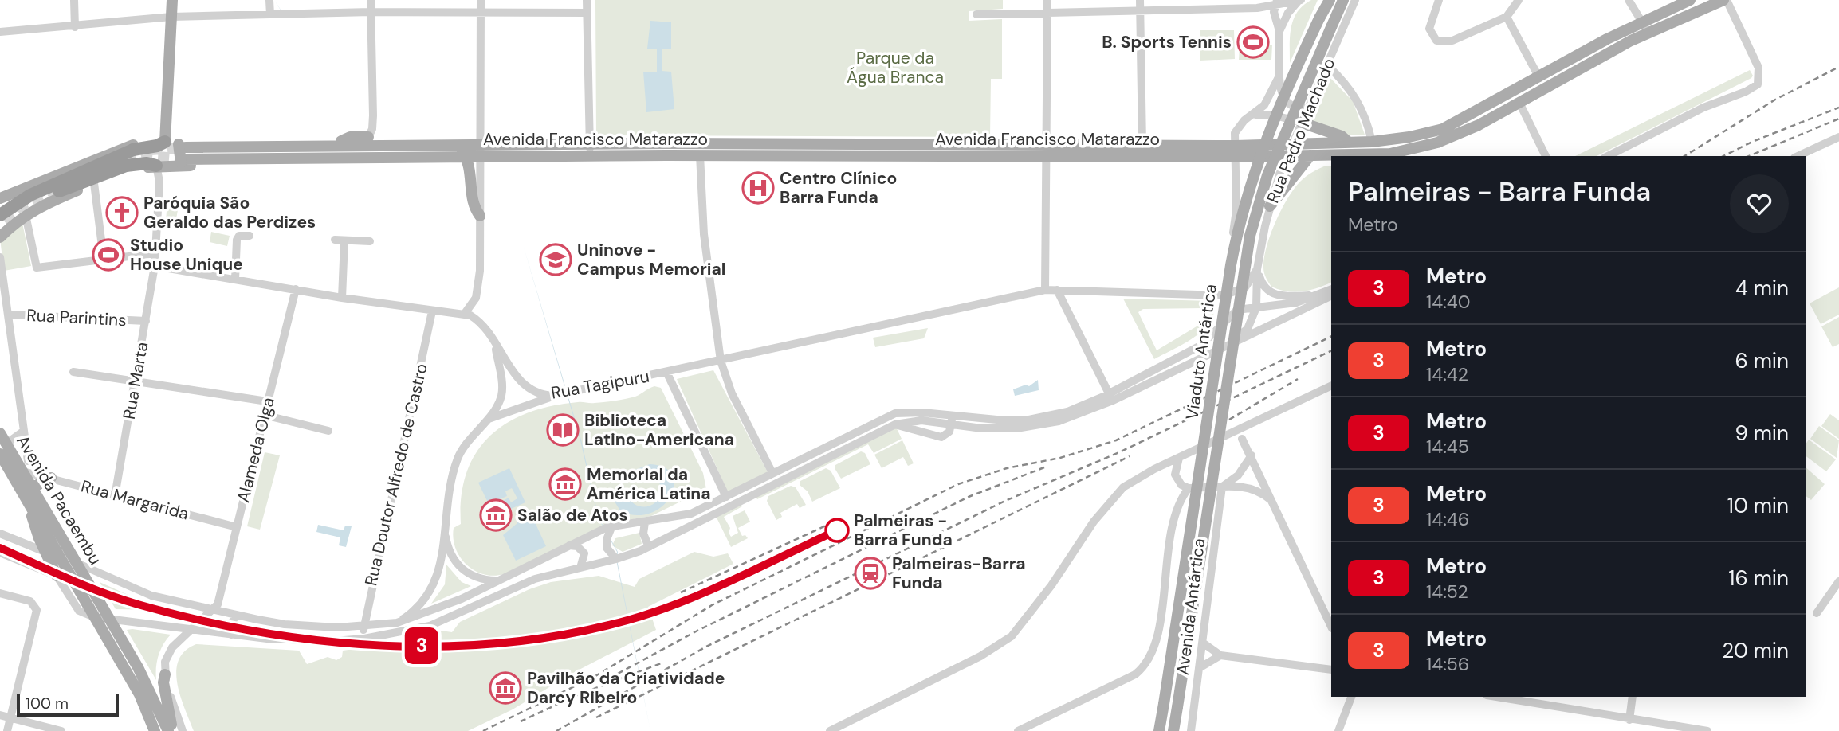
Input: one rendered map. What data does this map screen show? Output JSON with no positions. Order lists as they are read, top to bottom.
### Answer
{
  "streets": {
    "highway": ["Avenida Francisco Matarazzo"],
    "main road": ["Viaduto Antártica", "Avenida Pacaembu"],
    "street": [
      "Rua Pedro Machado",
      "Rua Parintins",
      "Rua Marta",
      "Rua Tagipuru",
      "Alameda Olga",
      "Rua Doutor Alfredo de Castro",
      "Rua Margarida",
      "Avenida Antártica"
    ]
  },
  "crossings": [
    ["Rua Pedro Machado", "Avenida Francisco Matarazzo"],
    ["Avenida Francisco Matarazzo", "Rua Marta"],
    ["Rua Parintins", "Rua Marta"],
    ["Rua Marta", "Rua Margarida"],
    ["Alameda Olga", "Rua Margarida"],
    ["Avenida Pacaembu", "Rua Margarida"]
  ],
  "parks": ["Parque da Água Branca"],
  "places": {
    "sports": ["B. Sports Tennis", "Studio House Unique"],
    "hospital": ["Centro Clínico Barra Funda"],
    "church": ["Paróquia São Geraldo das Perdizes"],
    "school or university": ["Uninove - Campus Memorial"],
    "library": ["Biblioteca Latino-Americana"],
    "museum": ["Memorial da América Latina", "Salão de Atos", "Pavilhão da Criatividade Darcy Ribeiro"],
    "other": ["Palmeiras - Barra Funda"],
    "station": ["Palmeiras-Barra Funda"]
  },
  "lines": ["metro line 3"],
  "scale_bar": "100 m",
  "page": {
    "on_map": "3",
    "heading": ["Palmeiras - Barra Funda", "Metro"],
    "list": [
      {
        "mark": "3",
        "name": "Metro",
        "note": "14:40",
        "value": "4 min"
      },
      {
        "mark": "3",
        "name": "Metro",
        "note": "14:42",
        "value": "6 min"
      },
      {
        "mark": "3",
        "name": "Metro",
        "note": "14:45",
        "value": "9 min"
      },
      {
        "mark": "3",
        "name": "Metro",
        "note": "14:46",
        "value": "10 min"
      },
      {
        "mark": "3",
        "name": "Metro",
        "note": "14:52",
        "value": "16 min"
      },
      {
        "mark": "3",
        "name": "Metro",
        "note": "14:56",
        "value": "20 min"
      }
    ],
    "scale": "100 m"
  }
}
